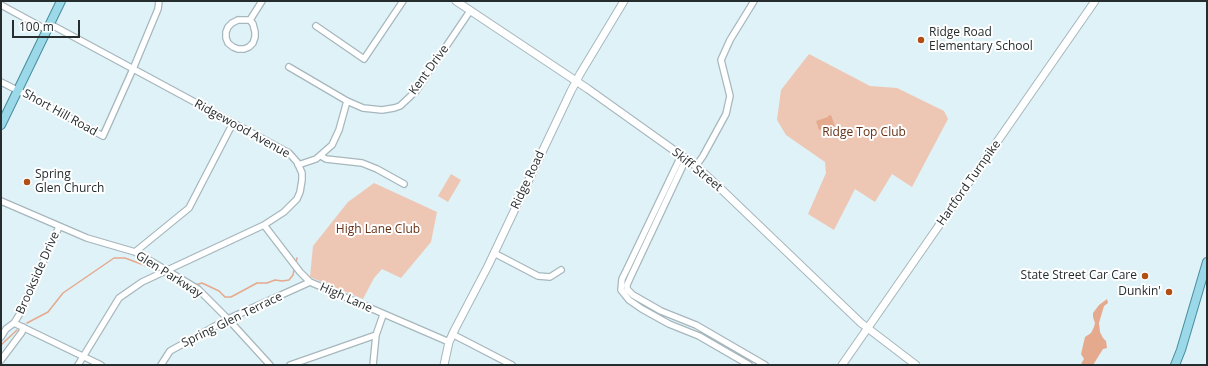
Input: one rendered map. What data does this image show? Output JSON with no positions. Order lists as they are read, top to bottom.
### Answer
{
  "streets": {
    "main road": ["Skiff Street", "Ridge Road", "Hartford Turnpike"],
    "street": [
      "Kent Drive",
      "Short Hill Road",
      "Ridgewood Avenue",
      "Brookside Drive",
      "Glen Parkway",
      "High Lane",
      "Spring Glen Terrace"
    ]
  },
  "crossings": [
    ["Kent Drive", "Skiff Street"],
    ["Short Hill Road", "Ridgewood Avenue"],
    ["Ridgewood Avenue", "Glen Parkway"],
    ["Ridgewood Avenue", "High Lane"],
    ["Skiff Street", "Ridge Road"],
    ["Skiff Street", "Hartford Turnpike"],
    ["Ridge Road", "High Lane"],
    ["Brookside Drive", "Glen Parkway"],
    ["Glen Parkway", "Spring Glen Terrace"],
    ["High Lane", "Spring Glen Terrace"]
  ],
  "parks": ["Ridge Top Club", "High Lane Club"],
  "places": [
    "Ridge Road Elementary School",
    "Spring Glen Church",
    "State Street Car Care",
    "Dunkin'"
  ],
  "scale_bar": "100 m"
}
